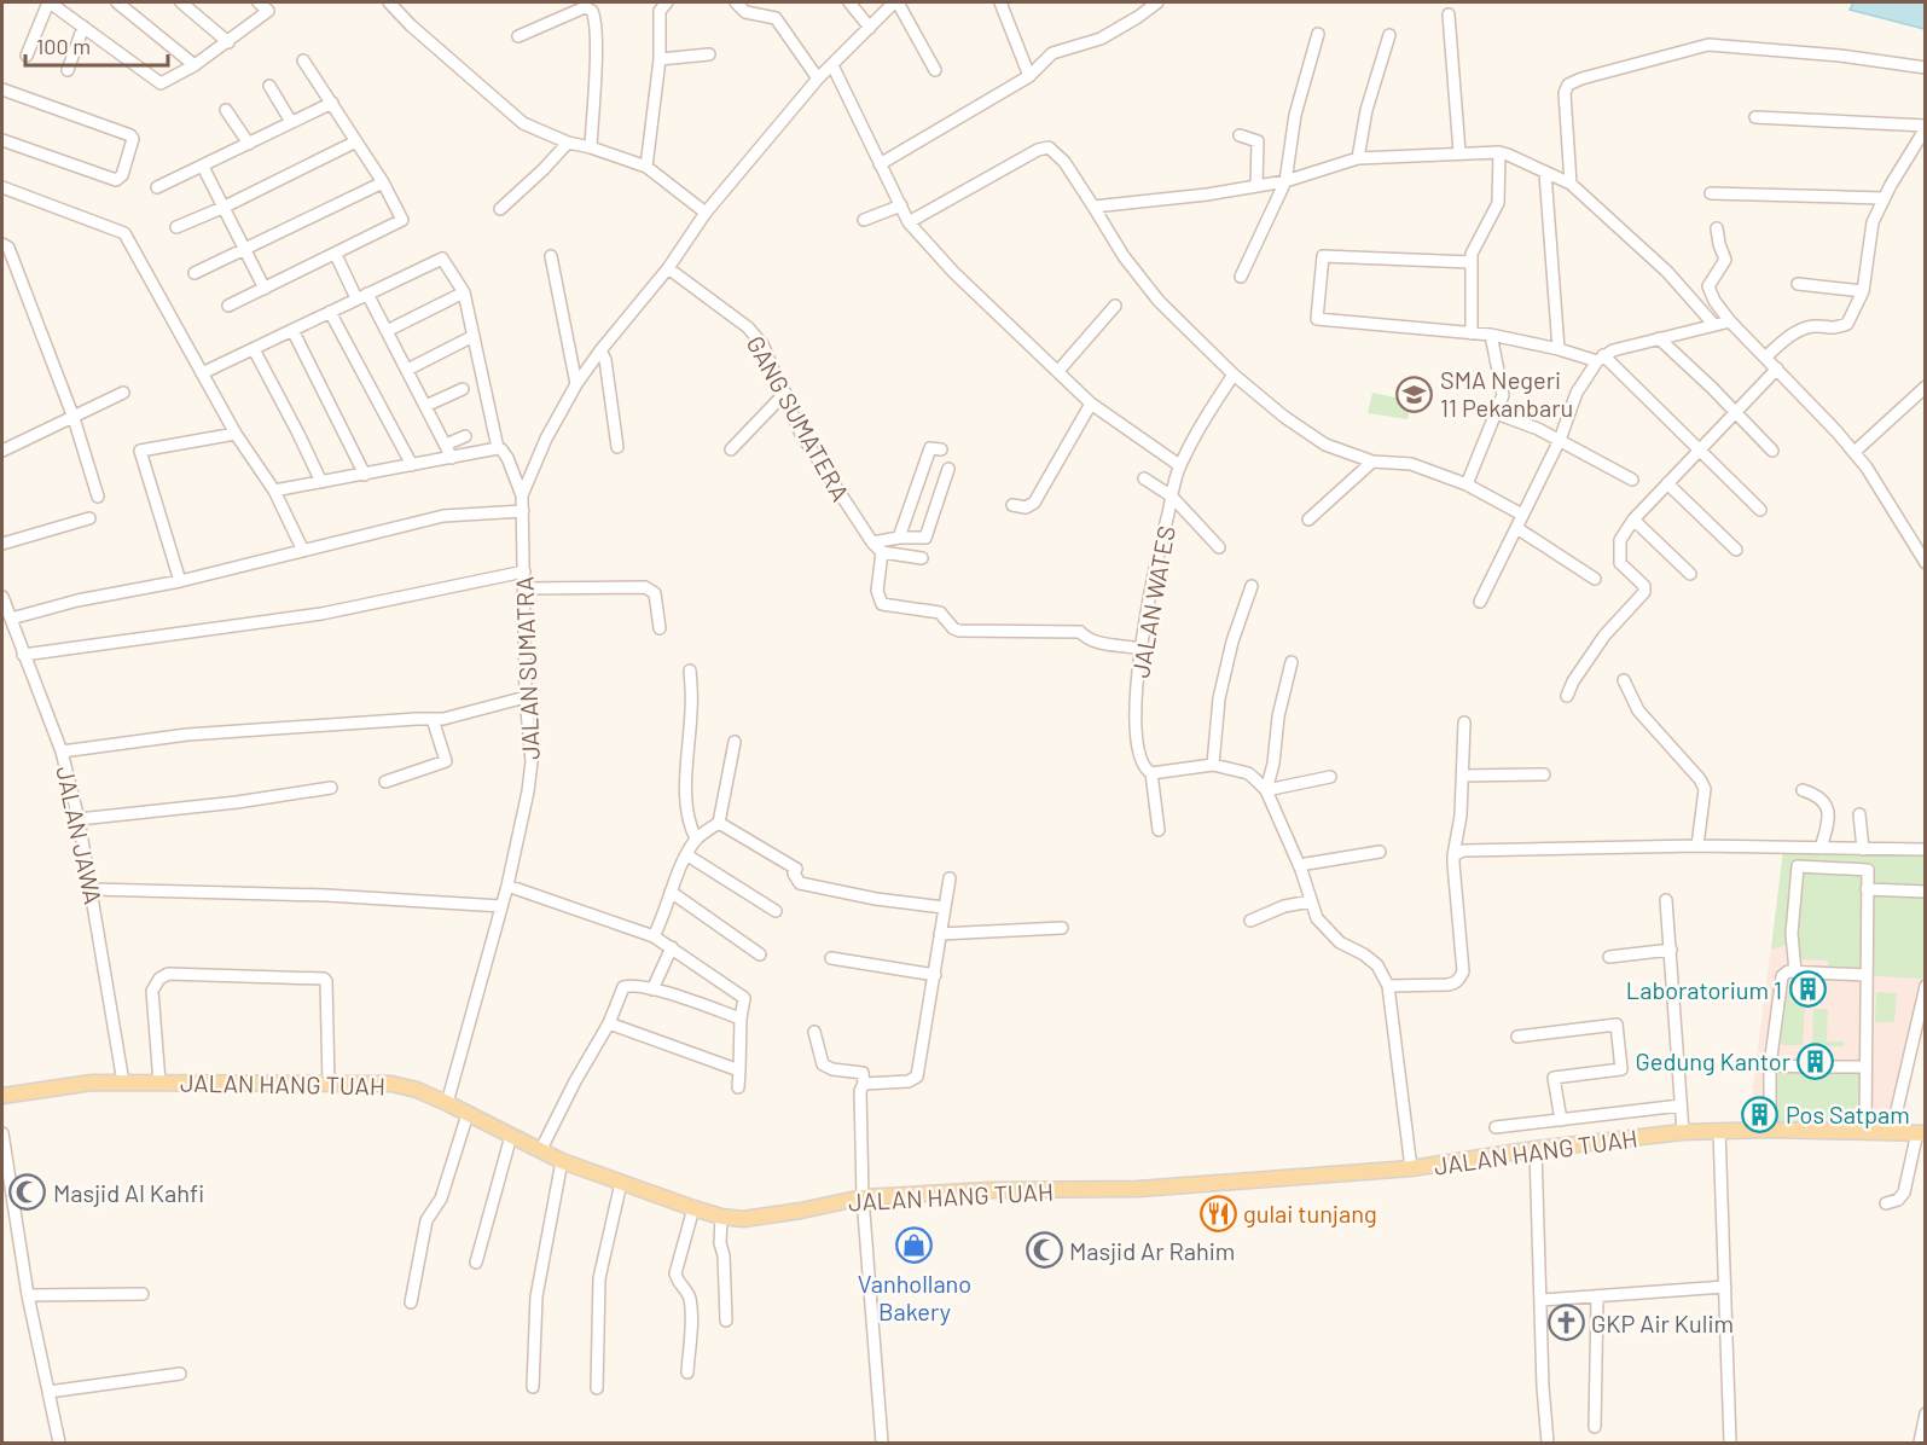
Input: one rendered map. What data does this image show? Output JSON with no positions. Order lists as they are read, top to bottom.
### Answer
{
  "streets": {
    "main road": ["JALAN HANG TUAH"],
    "street": [
      "GANG SUMATERA",
      "JALAN WATES",
      "JALAN SUMATRA",
      "JALAN JAWA"
    ]
  },
  "crossings": [
    ["GANG SUMATERA", "JALAN SUMATRA"],
    ["JALAN SUMATRA", "JALAN HANG TUAH"],
    ["JALAN JAWA", "JALAN HANG TUAH"]
  ],
  "places": {
    "school or university": ["SMA Negeri 11 Pekanbaru"],
    "building": ["Laboratorium 1", "Gedung Kantor", "Pos Satpam"],
    "mosque": ["Masjid Al Kahfi", "Masjid Ar Rahim"],
    "restaurant": ["gulai tunjang"],
    "shop": ["Vanhollano Bakery"],
    "church": ["GKP Air Kulim"]
  },
  "scale_bar": "100 m"
}
